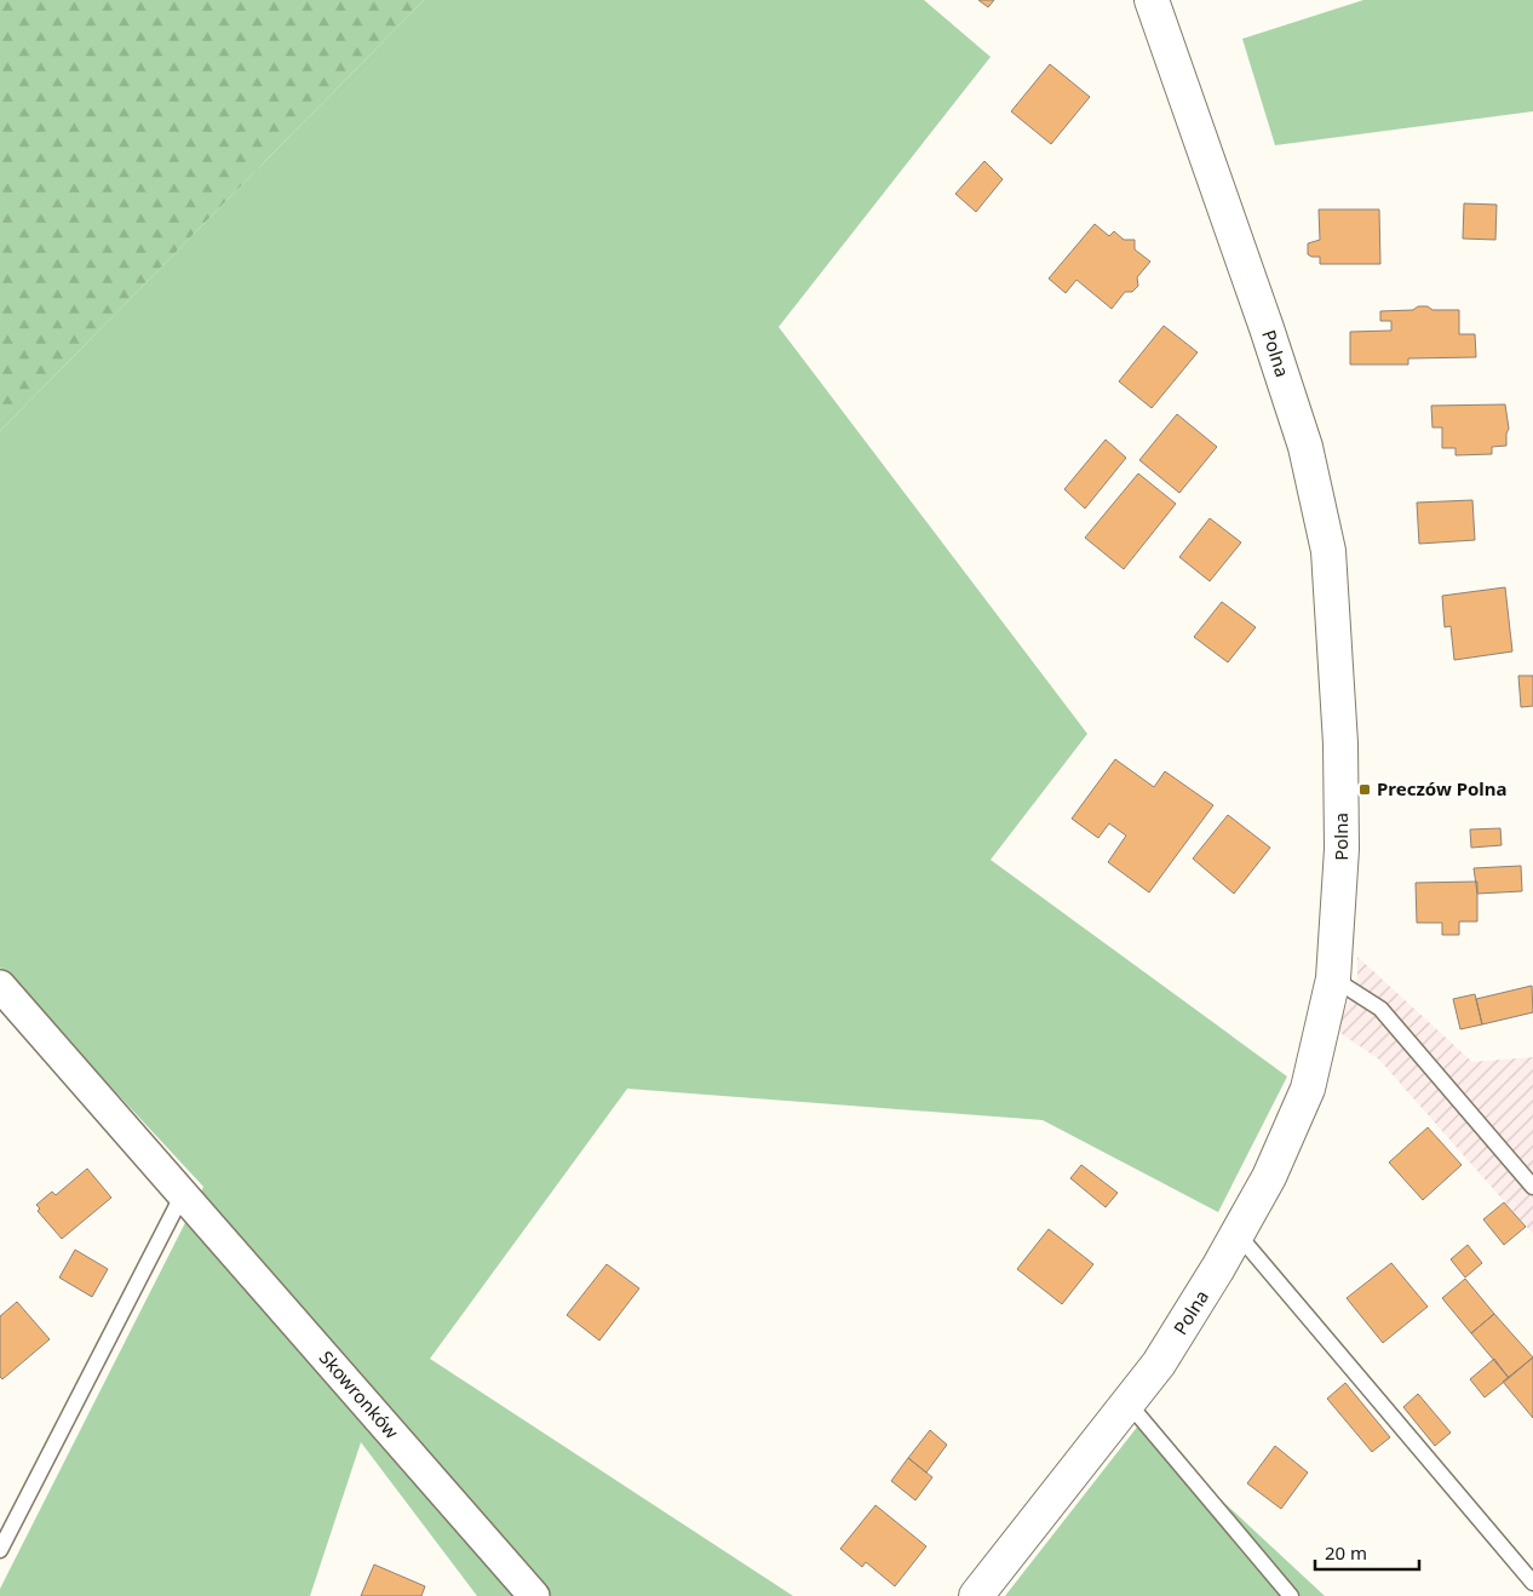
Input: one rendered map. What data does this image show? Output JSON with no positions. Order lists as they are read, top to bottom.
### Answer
{
  "streets": {
    "street": ["Polna", "Skowronków"]
  },
  "places": {
    "transit": ["Preczów Polna"]
  },
  "scale_bar": "20 m"
}
